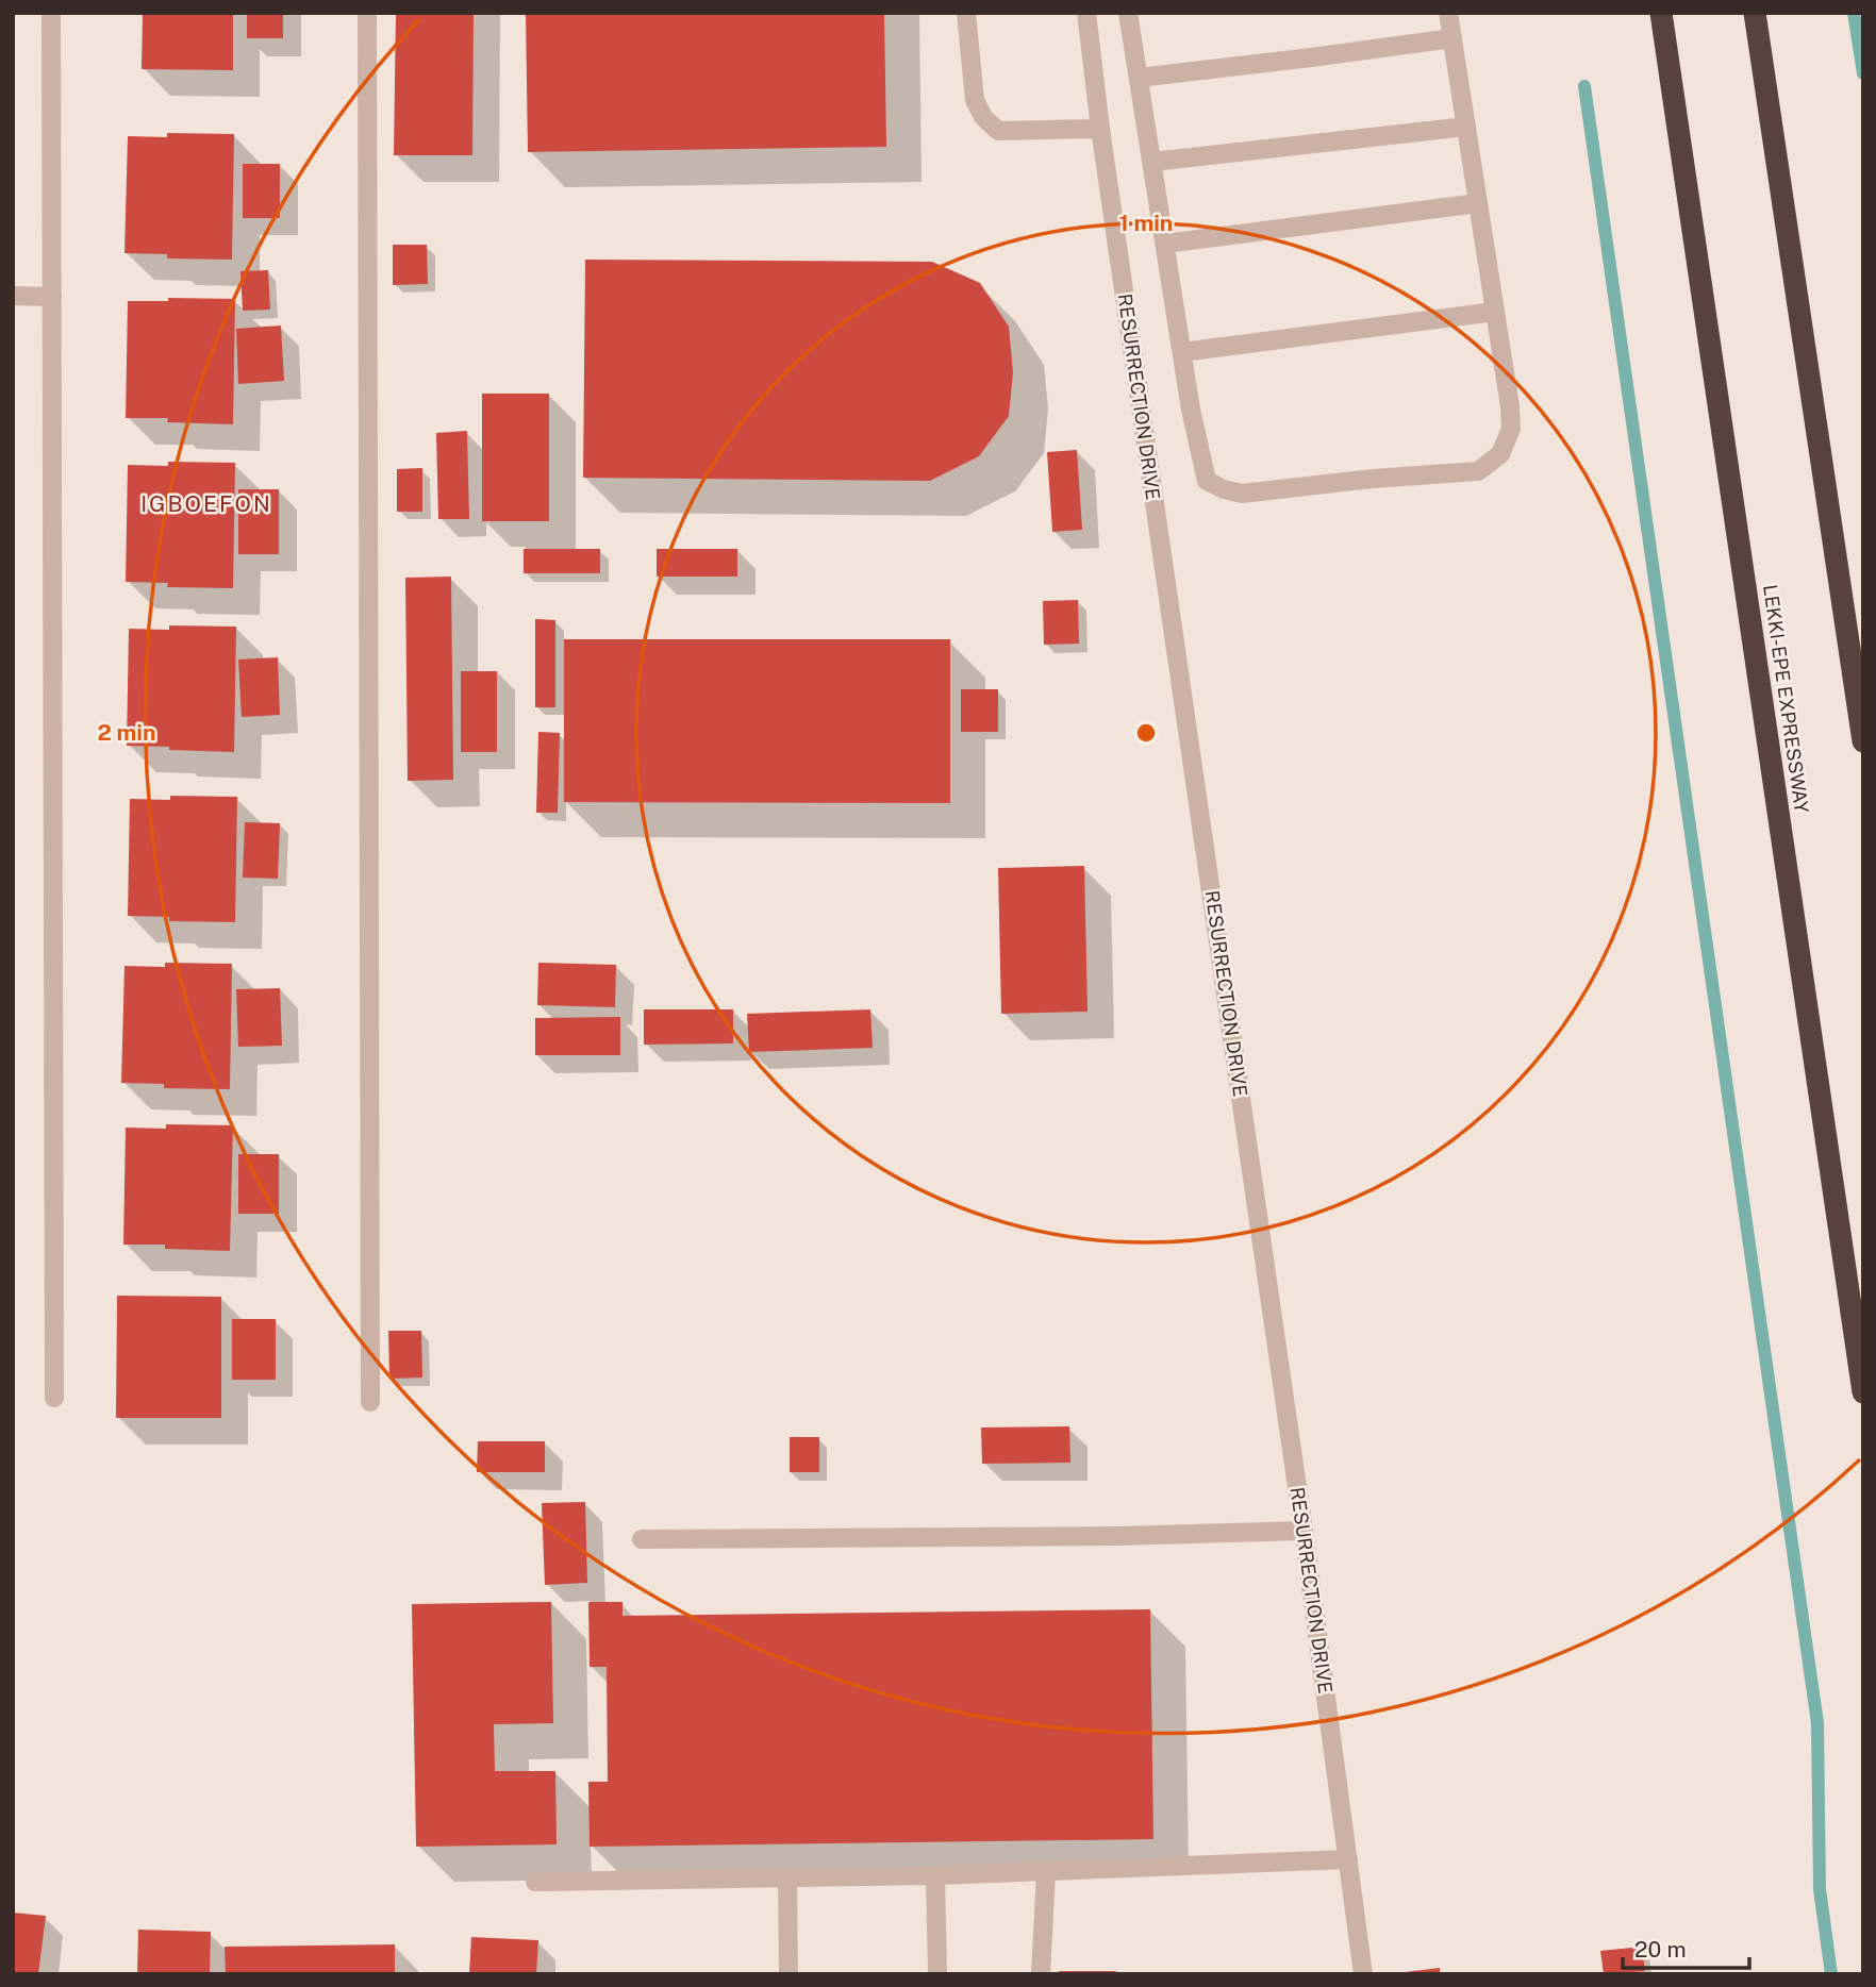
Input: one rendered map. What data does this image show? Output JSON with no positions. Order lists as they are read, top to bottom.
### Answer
{
  "streets": {
    "highway": ["LEKKI-EPE EXPRESSWAY"],
    "street": ["RESURRECTION DRIVE"]
  },
  "districts": ["IGBOEFON"],
  "scale_bar": "20 m",
  "rings": ["1 min", "2 min"]
}
